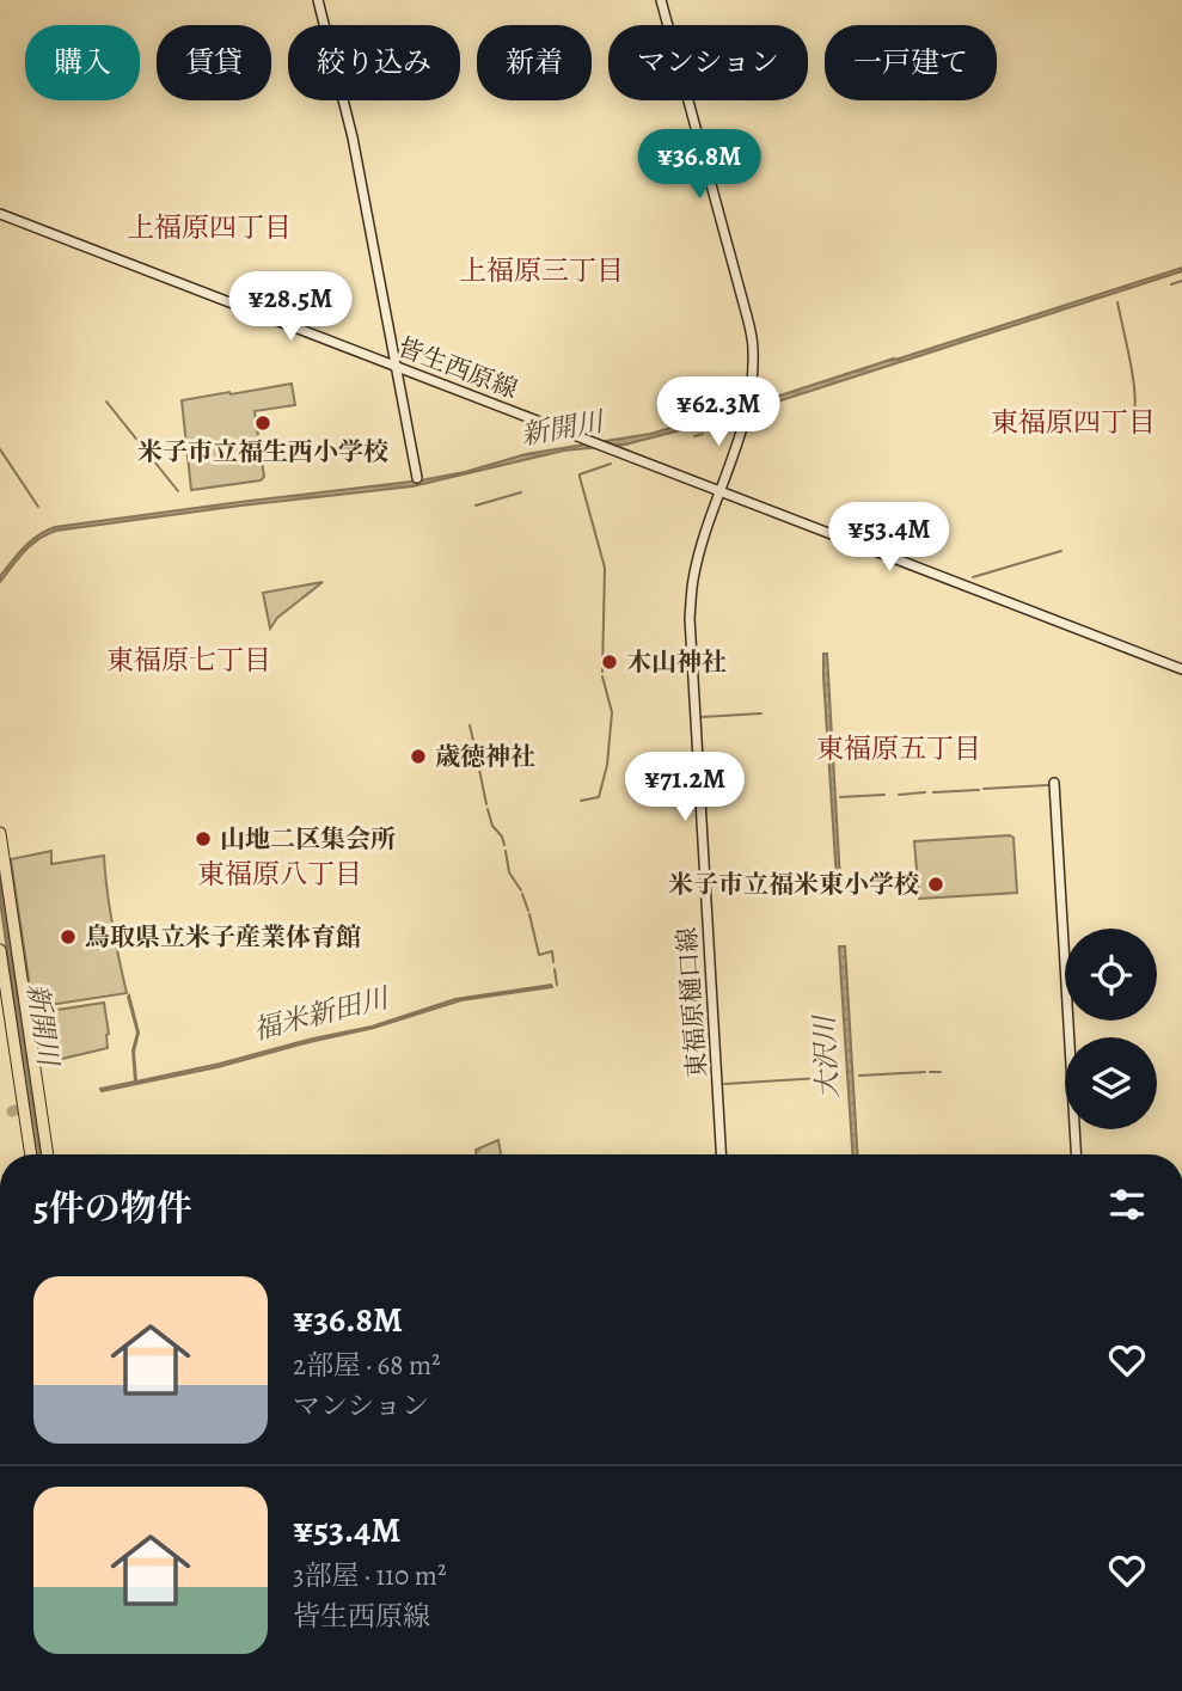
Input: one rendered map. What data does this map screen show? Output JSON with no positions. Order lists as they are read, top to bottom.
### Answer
{
  "streets": {
    "main road": ["皆生西原線", "東福原樋口線"]
  },
  "crossings": [
    ["皆生西原線", "東福原樋口線"]
  ],
  "districts": [
    "上福原四丁目",
    "上福原三丁目",
    "東福原四丁目",
    "東福原七丁目",
    "東福原五丁目",
    "東福原八丁目"
  ],
  "water": ["新開川", "福米新田川", "大沢川"],
  "places": [
    "米子市立福生西小学校",
    "木山神社",
    "歳徳神社",
    "山地二区集会所",
    "米子市立福米東小学校",
    "鳥取県立米子産業体育館"
  ],
  "page": {
    "chip": [
      "購入",
      "賃貸",
      "絞り込み",
      "新着",
      "マンション",
      "一戸建て"
    ],
    "price": [
      "¥36.8M",
      "¥28.5M",
      "¥62.3M",
      "¥53.4M",
      "¥71.2M"
    ],
    "heading": "5件の物件",
    "list": [
      {
        "name": "¥36.8M",
        "note": "2部屋 · 68 m² · マンション"
      },
      {
        "name": "¥53.4M",
        "note": "3部屋 · 110 m² · 皆生西原線"
      }
    ]
  }
}
